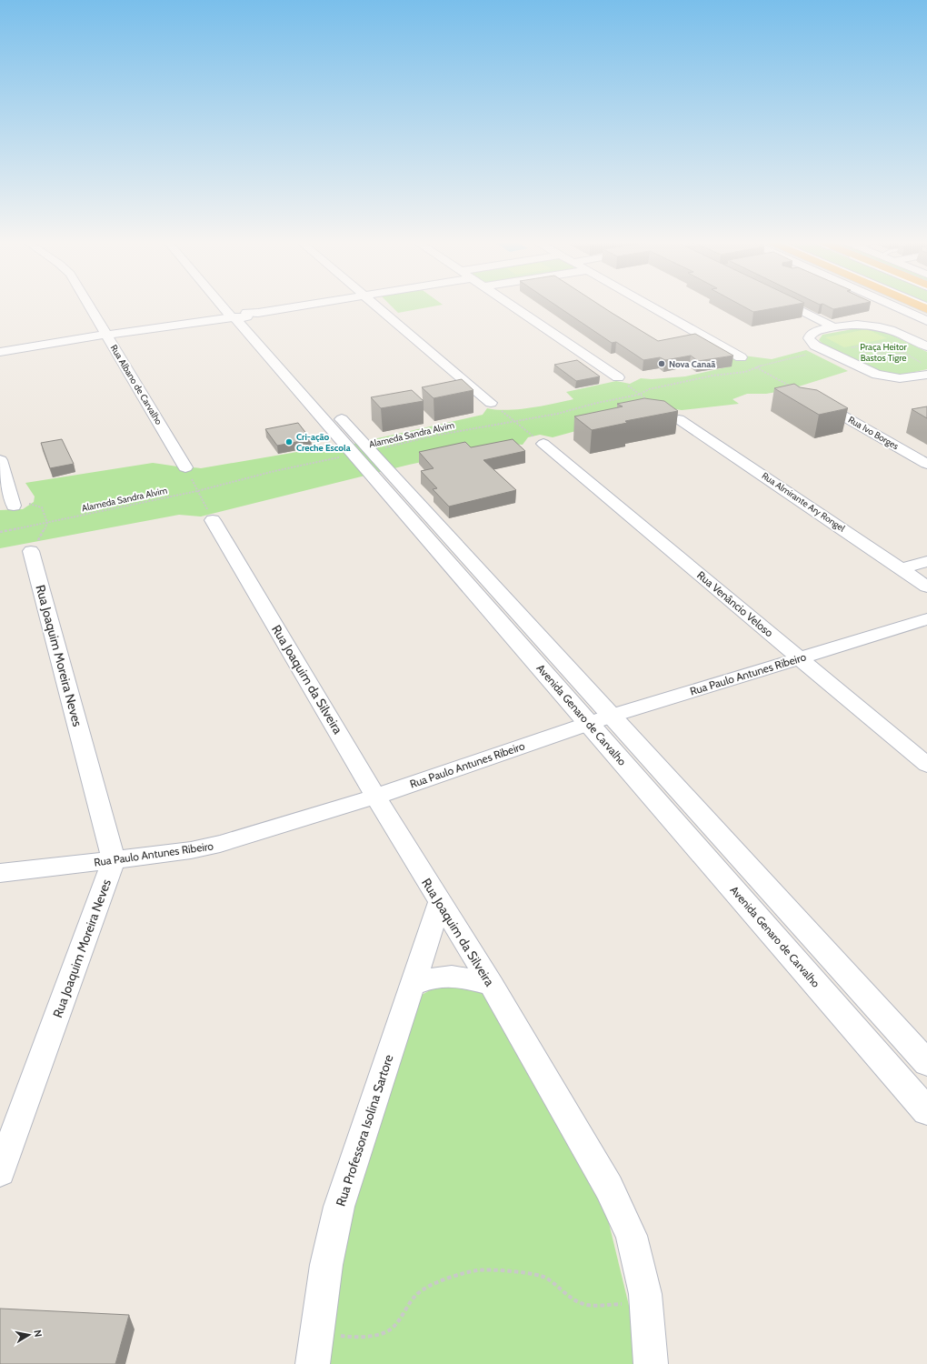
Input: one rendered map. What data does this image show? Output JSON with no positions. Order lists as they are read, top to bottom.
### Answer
{
  "streets": {
    "street": [
      "Rua Albano de Carvalho",
      "Rua Ivo Borges",
      "Rua Almirante Ary Rongel",
      "Rua Venâncio Veloso",
      "Rua Joaquim Moreira Neves",
      "Rua Paulo Antunes Ribeiro",
      "Rua Joaquim da Silveira",
      "Avenida Genaro de Carvalho",
      "Rua Professora Isolina Sartore"
    ],
    "path": ["Alameda Sandra Alvim"]
  },
  "crossings": [
    ["Alameda Sandra Alvim", "Avenida Genaro de Carvalho"],
    ["Rua Venâncio Veloso", "Rua Paulo Antunes Ribeiro"],
    ["Rua Joaquim Moreira Neves", "Rua Paulo Antunes Ribeiro"],
    ["Rua Paulo Antunes Ribeiro", "Rua Joaquim da Silveira"],
    ["Rua Paulo Antunes Ribeiro", "Avenida Genaro de Carvalho"],
    ["Rua Joaquim da Silveira", "Rua Professora Isolina Sartore"]
  ],
  "parks": ["Praça Heitor Bastos Tigre"],
  "places": ["Nova Canaã", "Cri-ação Creche Escola"],
  "north": "right"
}
